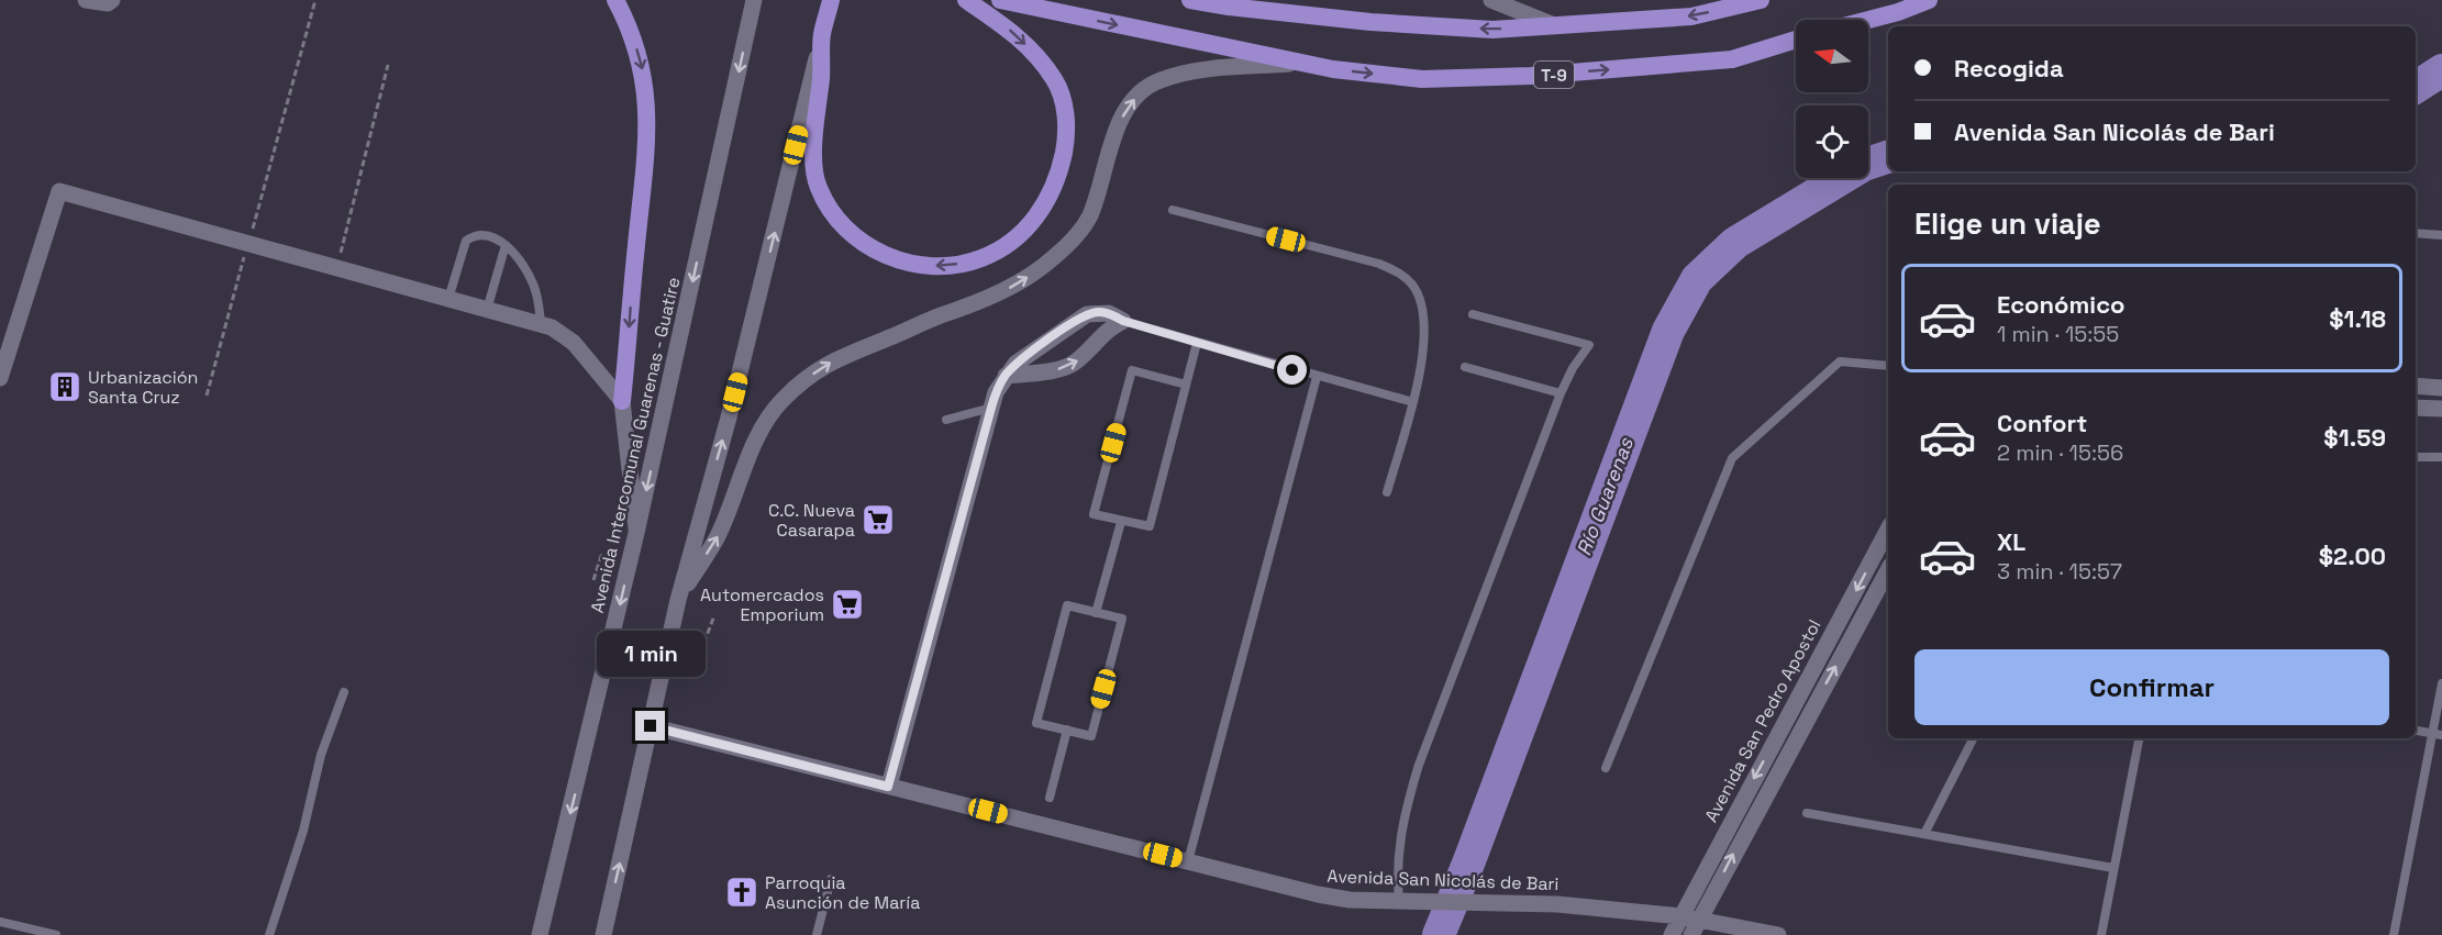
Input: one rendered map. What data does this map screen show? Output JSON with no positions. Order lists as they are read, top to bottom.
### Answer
{
  "streets": {
    "highway": ["T-9"],
    "street": ["Avenida Intercomunal Guarenas - Guatire", "Avenida San Pedro Apostol", "Avenida San Nicolás de Bari"]
  },
  "crossings": [
    ["Avenida San Pedro Apostol", "Avenida San Nicolás de Bari"]
  ],
  "water": ["Río Guarenas"],
  "places": {
    "building": ["Urbanización Santa Cruz"],
    "supermarket": ["C.C. Nueva Casarapa", "Automercados Emporium"],
    "church": ["Parroquia Asunción de María"]
  },
  "north": "left",
  "page": {
    "banner": ["Recogida", "Avenida San Nicolás de Bari"],
    "heading": "Elige un viaje",
    "list": [
      {
        "name": "Económico",
        "note": "1 min · 15:55",
        "value": "$1.18"
      },
      {
        "name": "Confort",
        "note": "2 min · 15:56",
        "value": "$1.59"
      },
      {
        "name": "XL",
        "note": "3 min · 15:57",
        "value": "$2.00"
      }
    ],
    "bubble": "1 min",
    "buttons": "Confirmar"
  }
}
